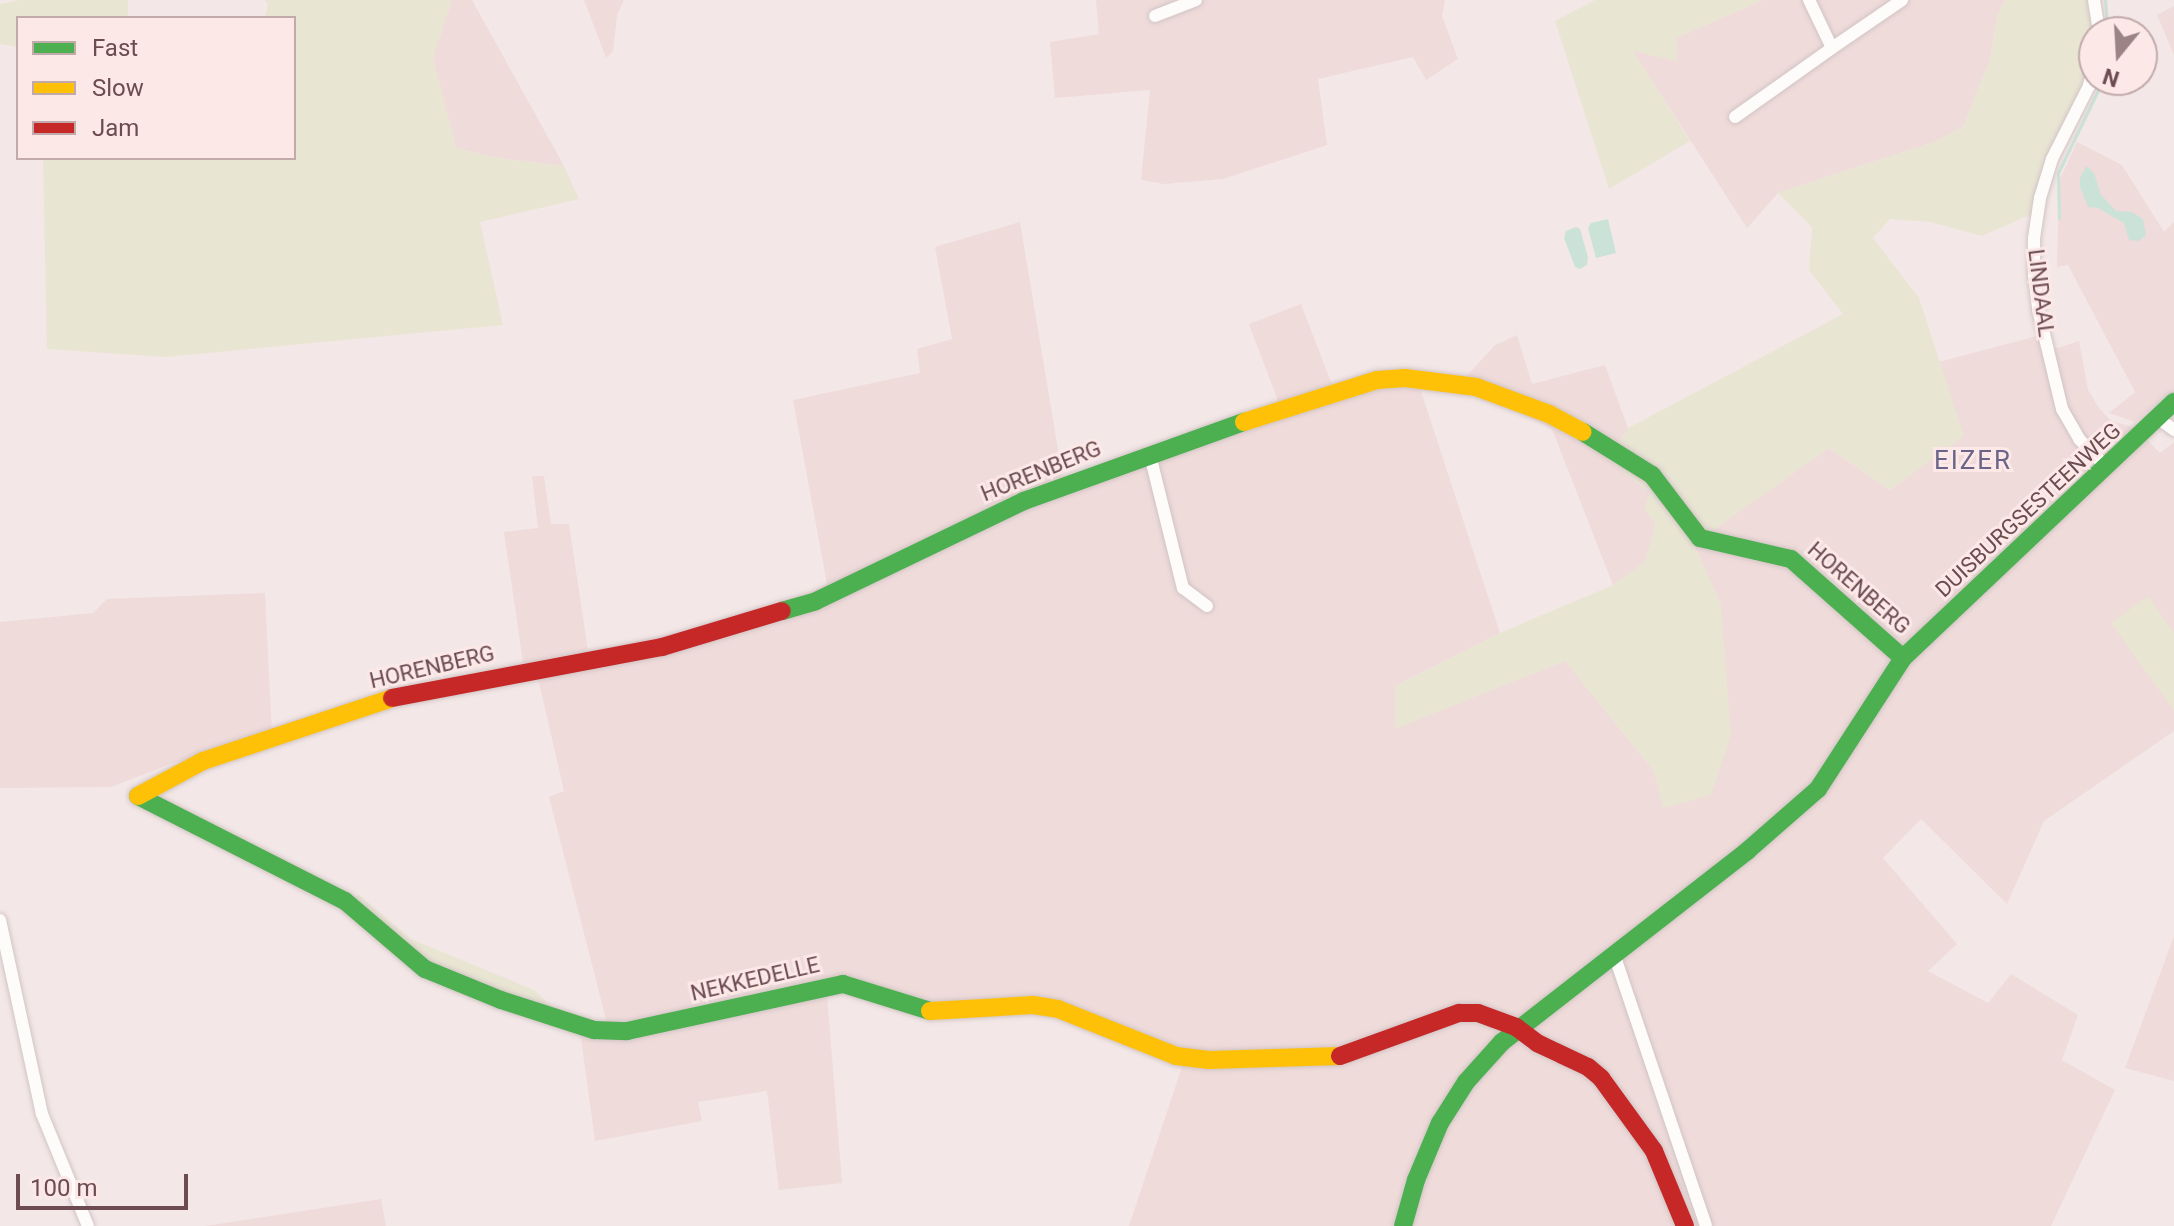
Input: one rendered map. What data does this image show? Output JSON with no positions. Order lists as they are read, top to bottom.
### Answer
{
  "streets": {
    "street": [
      "LINDAAL",
      "HORENBERG",
      "DUISBURGSESTEENWEG",
      "NEKKEDELLE"
    ]
  },
  "crossings": [
    ["LINDAAL", "DUISBURGSESTEENWEG"],
    ["HORENBERG", "DUISBURGSESTEENWEG"],
    ["HORENBERG", "NEKKEDELLE"],
    ["DUISBURGSESTEENWEG", "NEKKEDELLE"]
  ],
  "districts": ["EIZER"],
  "legend": ["Fast", "Slow", "Jam"],
  "scale_bar": "100 m",
  "north": "bottom"
}
